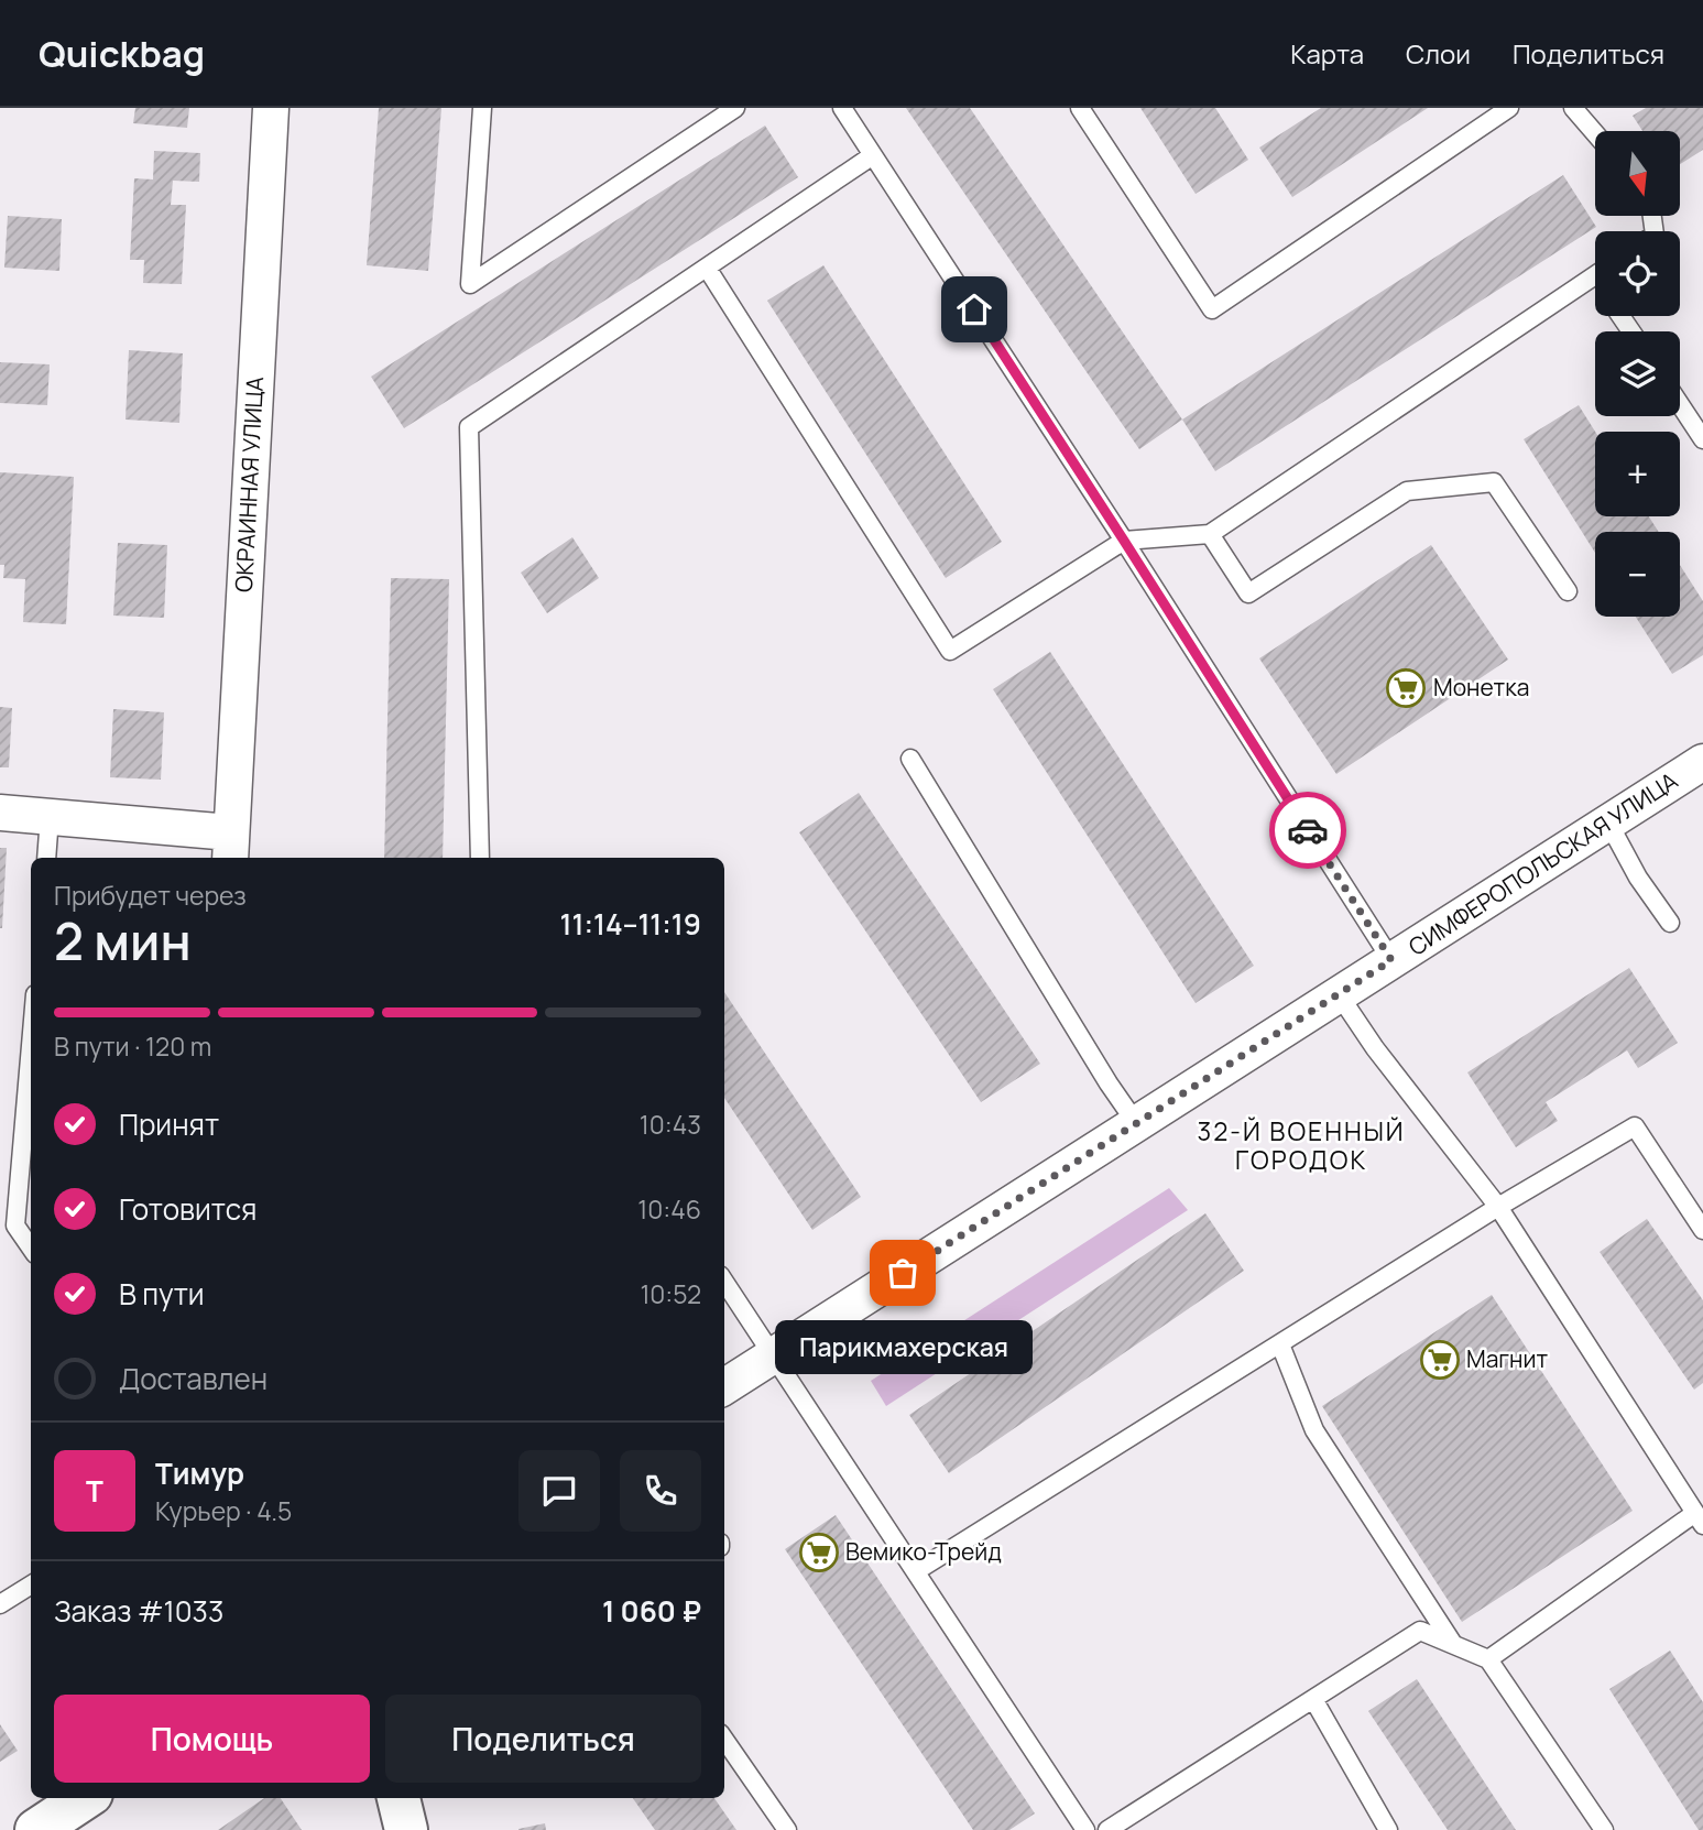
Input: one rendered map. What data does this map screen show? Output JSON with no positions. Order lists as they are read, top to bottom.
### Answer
{
  "streets": {
    "street": ["ОКРАИННАЯ УЛИЦА", "СИМФЕРОПОЛЬСКАЯ УЛИЦА"]
  },
  "districts": ["32-Й ВОЕННЫЙ ГОРОДОК"],
  "places": {
    "supermarket": ["Монетка", "Магнит", "Вемико-Трейд"],
    "other": ["Парикмахерская"]
  },
  "north": "bottom",
  "page": {
    "header": "Quickbag",
    "nav": ["Карта", "Слои", "Поделиться"],
    "map_buttons": ["+", "−"],
    "heading": ["2 мин", "Прибудет через", "11:14–11:19"],
    "panel": [
      "Тимур",
      "Курьер · 4.5",
      "Заказ #1033",
      "1 060 ₽"
    ],
    "bar": "В пути · 120 m",
    "list": [
      ["Принят", "10:43"],
      ["Готовится", "10:46"],
      ["В пути", "10:52"],
      "Доставлен"
    ],
    "bubble": "Парикмахерская",
    "round": "Т",
    "buttons": ["Помощь", "Поделиться"]
  }
}
